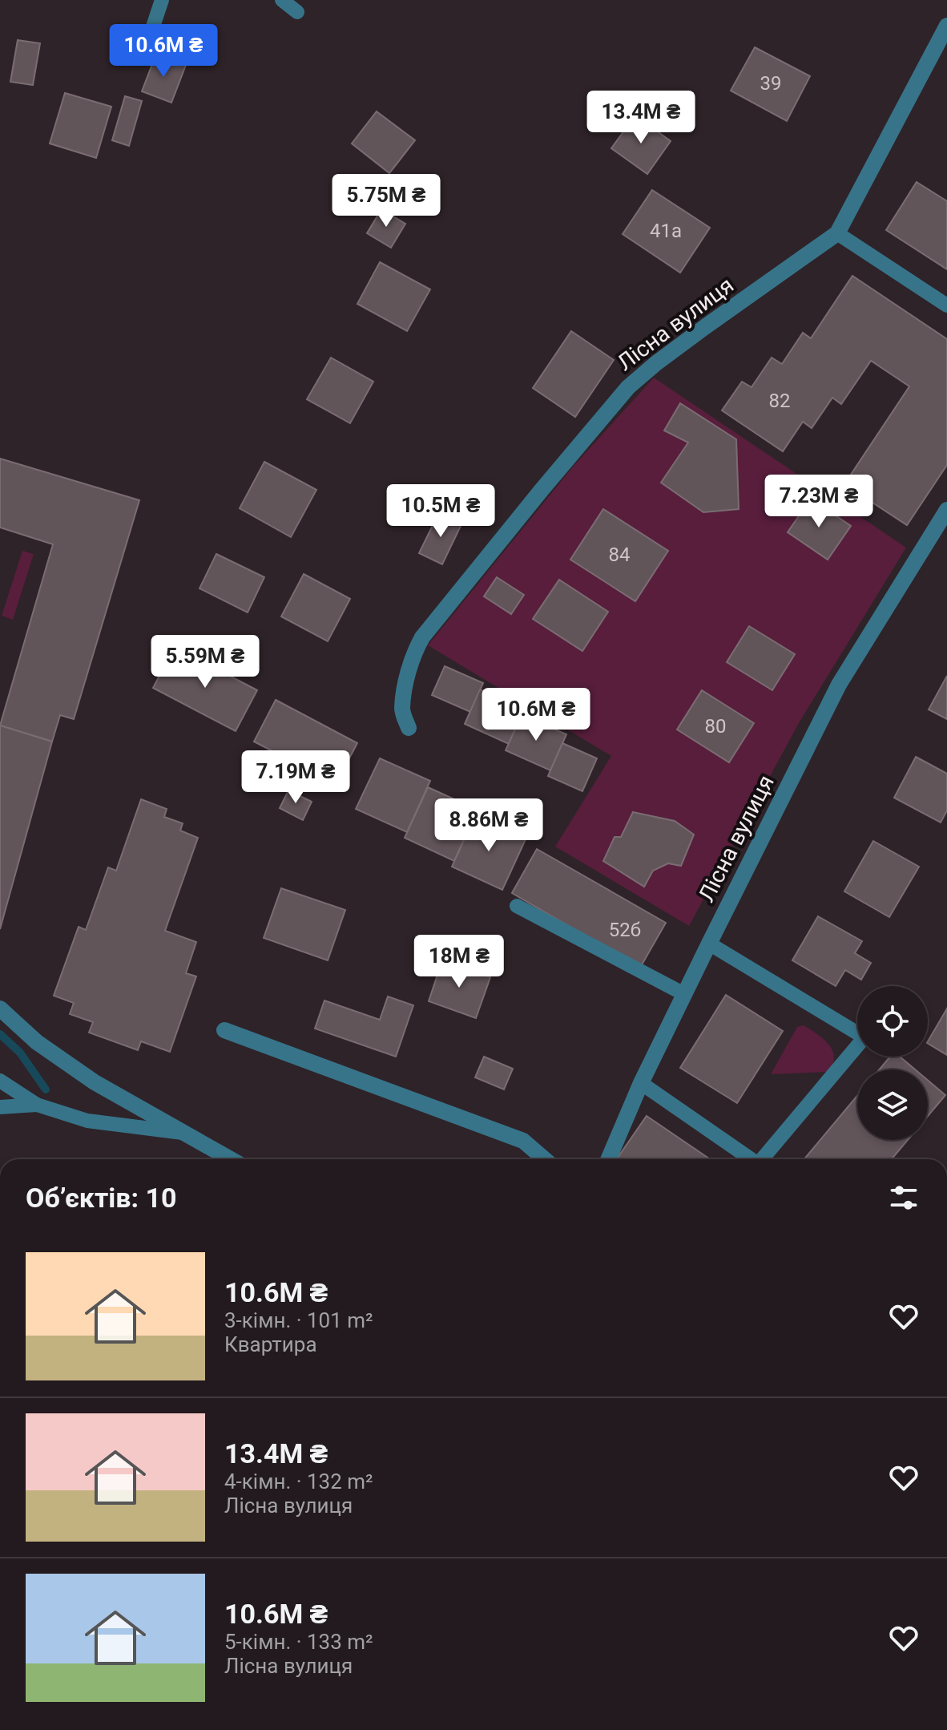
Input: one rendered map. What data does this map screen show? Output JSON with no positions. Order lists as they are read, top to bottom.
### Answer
{
  "streets": {
    "street": ["Лісна вулиця"]
  },
  "house_numbers": [
    "39",
    "41а",
    "82",
    "84",
    "80",
    "52б"
  ],
  "page": {
    "price": [
      "10.6M ₴",
      "13.4M ₴",
      "5.75M ₴",
      "7.23M ₴",
      "10.5M ₴",
      "5.59M ₴",
      "10.6M ₴",
      "7.19M ₴",
      "8.86M ₴",
      "18M ₴"
    ],
    "heading": "Об’єктів: 10",
    "list": [
      {
        "name": "10.6M ₴",
        "note": "3-кімн. · 101 m² · Квартира"
      },
      {
        "name": "13.4M ₴",
        "note": "4-кімн. · 132 m² · Лісна вулиця"
      },
      {
        "name": "10.6M ₴",
        "note": "5-кімн. · 133 m² · Лісна вулиця"
      }
    ]
  }
}
